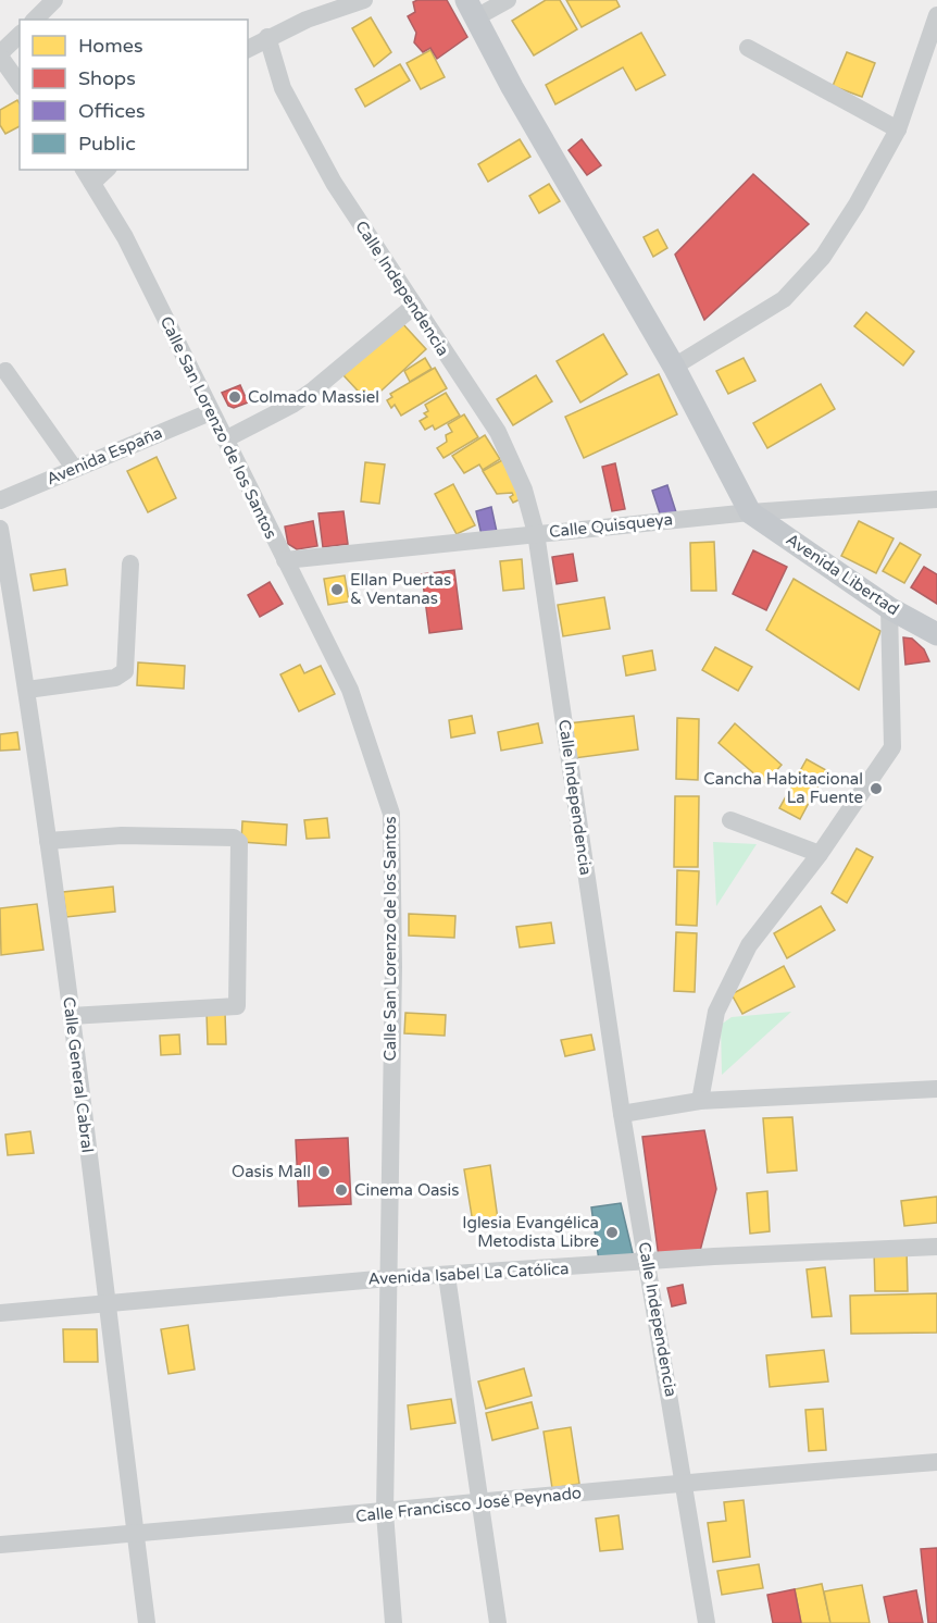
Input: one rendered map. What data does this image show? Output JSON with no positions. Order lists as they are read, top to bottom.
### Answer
{
  "streets": {
    "main road": ["Avenida Libertad"],
    "street": [
      "Calle Independencia",
      "Calle San Lorenzo de los Santos",
      "Avenida España",
      "Calle Quisqueya",
      "Calle General Cabral",
      "Avenida Isabel La Católica",
      "Calle Francisco José Peynado"
    ]
  },
  "crossings": [
    ["Calle Independencia", "Calle Quisqueya"],
    ["Calle Independencia", "Avenida Isabel La Católica"],
    ["Calle Independencia", "Calle Francisco José Peynado"],
    ["Calle San Lorenzo de los Santos", "Avenida España"],
    ["Calle San Lorenzo de los Santos", "Calle Quisqueya"],
    ["Calle San Lorenzo de los Santos", "Avenida Isabel La Católica"],
    ["Calle San Lorenzo de los Santos", "Calle Francisco José Peynado"],
    ["Calle Quisqueya", "Avenida Libertad"],
    ["Calle General Cabral", "Avenida Isabel La Católica"],
    ["Calle General Cabral", "Calle Francisco José Peynado"]
  ],
  "places": [
    "Colmado Massiel",
    "Ellan Puertas & Ventanas",
    "Cancha Habitacional La Fuente",
    "Oasis Mall",
    "Cinema Oasis",
    "Iglesia Evangélica Metodista Libre"
  ],
  "legend": [
    "Homes",
    "Shops",
    "Offices",
    "Public"
  ]
}
